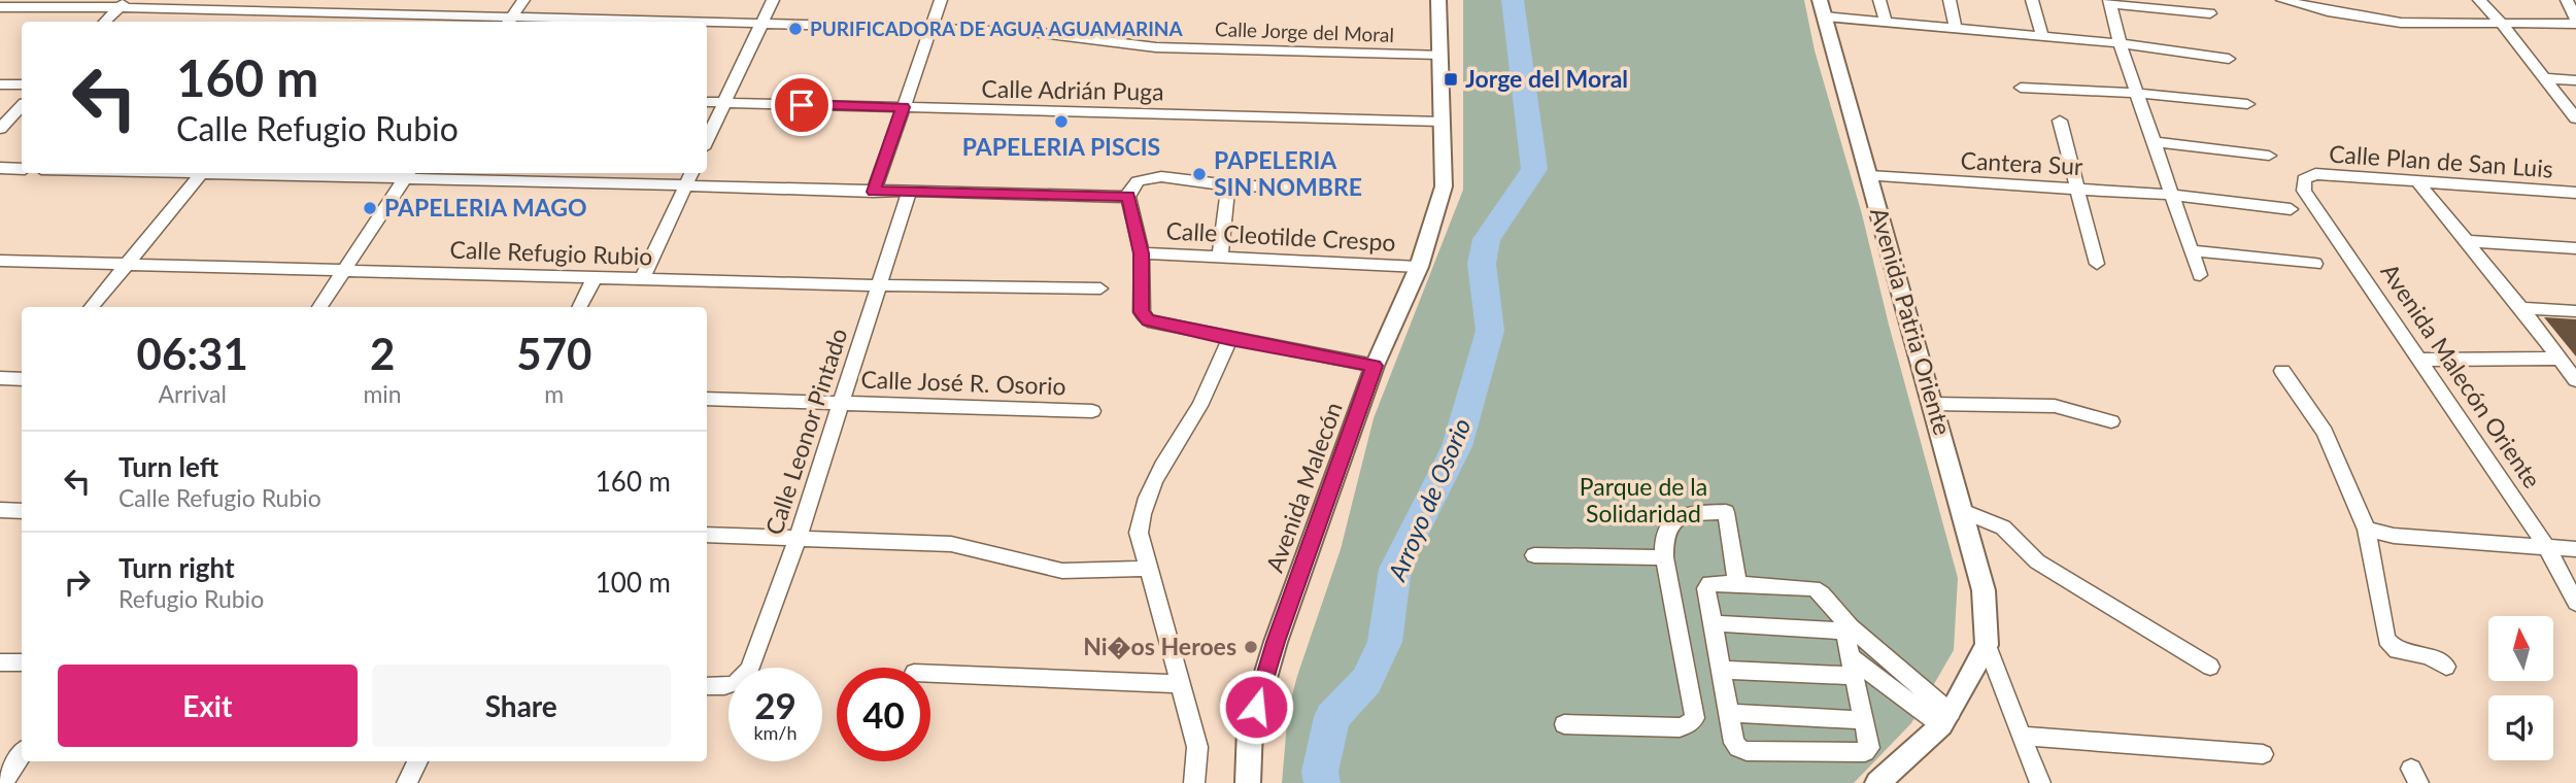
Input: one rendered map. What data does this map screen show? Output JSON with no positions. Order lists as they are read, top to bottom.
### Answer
{
  "streets": {
    "street": [
      "Calle Jorge del Moral",
      "Calle Adrián Puga",
      "Calle Plan de San Luis",
      "Cantera Sur",
      "Calle Cleotilde Crespo",
      "Calle Refugio Rubio",
      "Avenida Patria Oriente",
      "Avenida Malecón Oriente",
      "Calle José R. Osorio",
      "Calle Leonor Pintado",
      "Avenida Malecón"
    ]
  },
  "crossings": [
    ["Calle Jorge del Moral", "Avenida Malecón"],
    ["Calle Adrián Puga", "Avenida Malecón"],
    ["Calle Plan de San Luis", "Avenida Malecón Oriente"],
    ["Cantera Sur", "Avenida Patria Oriente"],
    ["Calle Cleotilde Crespo", "Avenida Malecón"],
    ["Calle Refugio Rubio", "Calle Leonor Pintado"],
    ["Calle José R. Osorio", "Calle Leonor Pintado"]
  ],
  "water": ["Arroyo de Osorio"],
  "parks": ["Parque de la Solidaridad"],
  "places": {
    "other": [
      "PURIFICADORA DE AGUA AGUAMARINA",
      "PAPELERIA PISCIS",
      "PAPELERIA SIN NOMBRE",
      "PAPELERIA MAGO",
      "Ni�os Heroes"
    ],
    "transit": ["Jorge del Moral"]
  },
  "north": "top",
  "page": {
    "turn": ["160 m", "Calle Refugio Rubio"],
    "eta": [
      "06:31",
      "Arrival",
      "2",
      "min",
      "570",
      "m"
    ],
    "list": [
      {
        "name": "Turn left",
        "note": "Calle Refugio Rubio",
        "value": "160 m"
      },
      {
        "name": "Turn right",
        "note": "Refugio Rubio",
        "value": "100 m"
      }
    ],
    "buttons": ["Exit", "Share"],
    "speed": "29 km/h",
    "limit": "40"
  }
}
